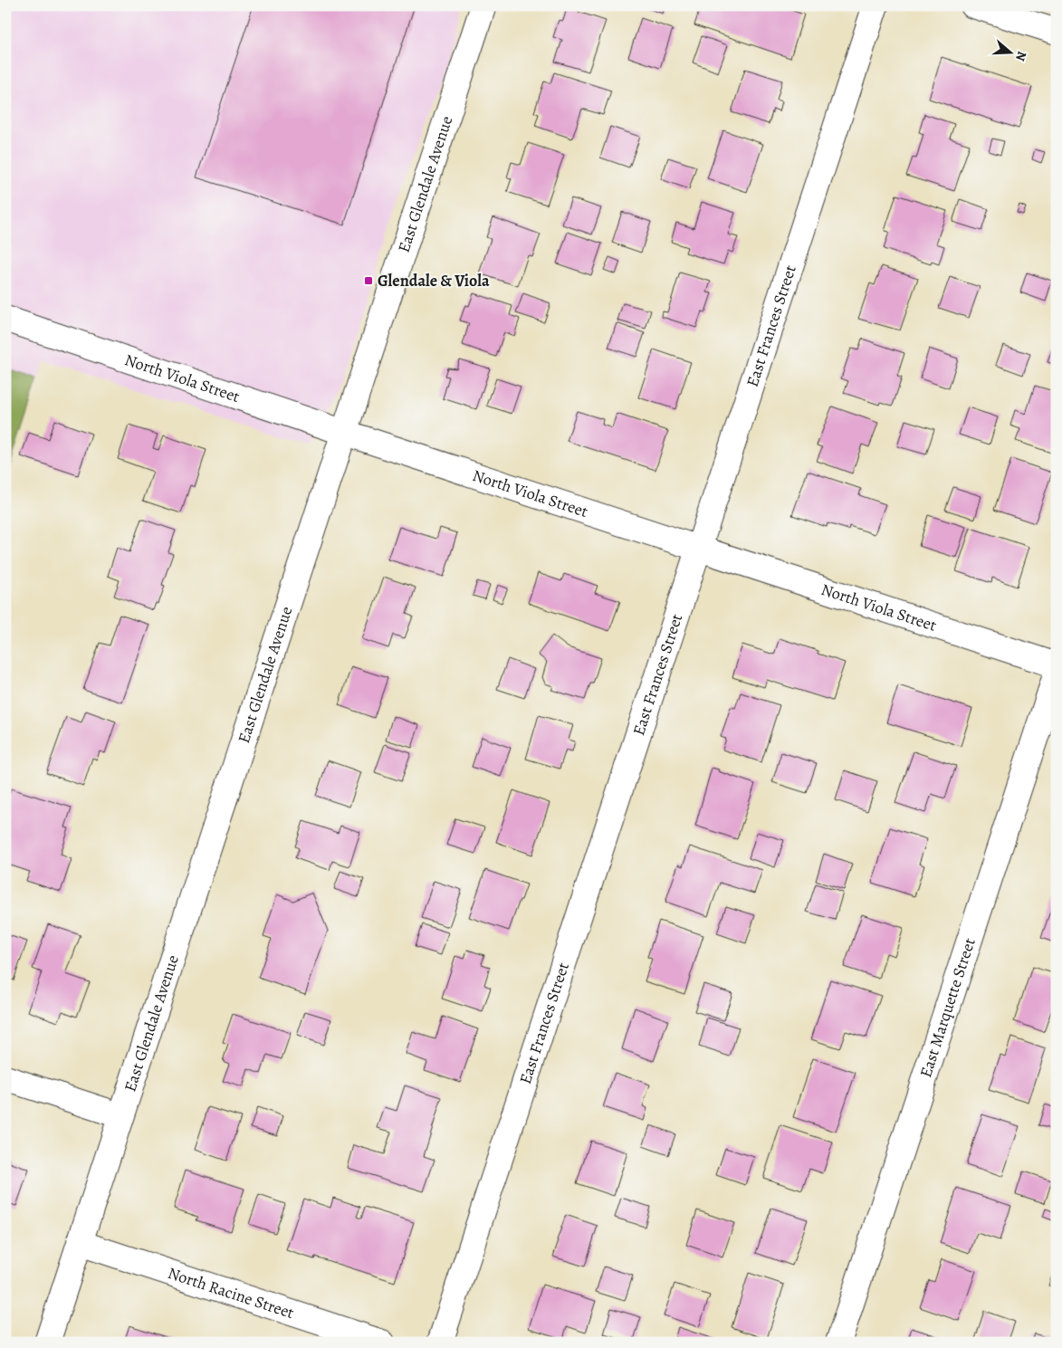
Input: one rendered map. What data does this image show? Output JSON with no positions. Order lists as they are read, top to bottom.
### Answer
{
  "streets": {
    "street": [
      "East Glendale Avenue",
      "East Frances Street",
      "North Viola Street",
      "East Marquette Street",
      "North Racine Street"
    ]
  },
  "crossings": [
    ["East Glendale Avenue", "North Viola Street"],
    ["East Glendale Avenue", "North Racine Street"],
    ["East Frances Street", "North Viola Street"]
  ],
  "places": {
    "transit": ["Glendale & Viola"]
  },
  "north": "right"
}
